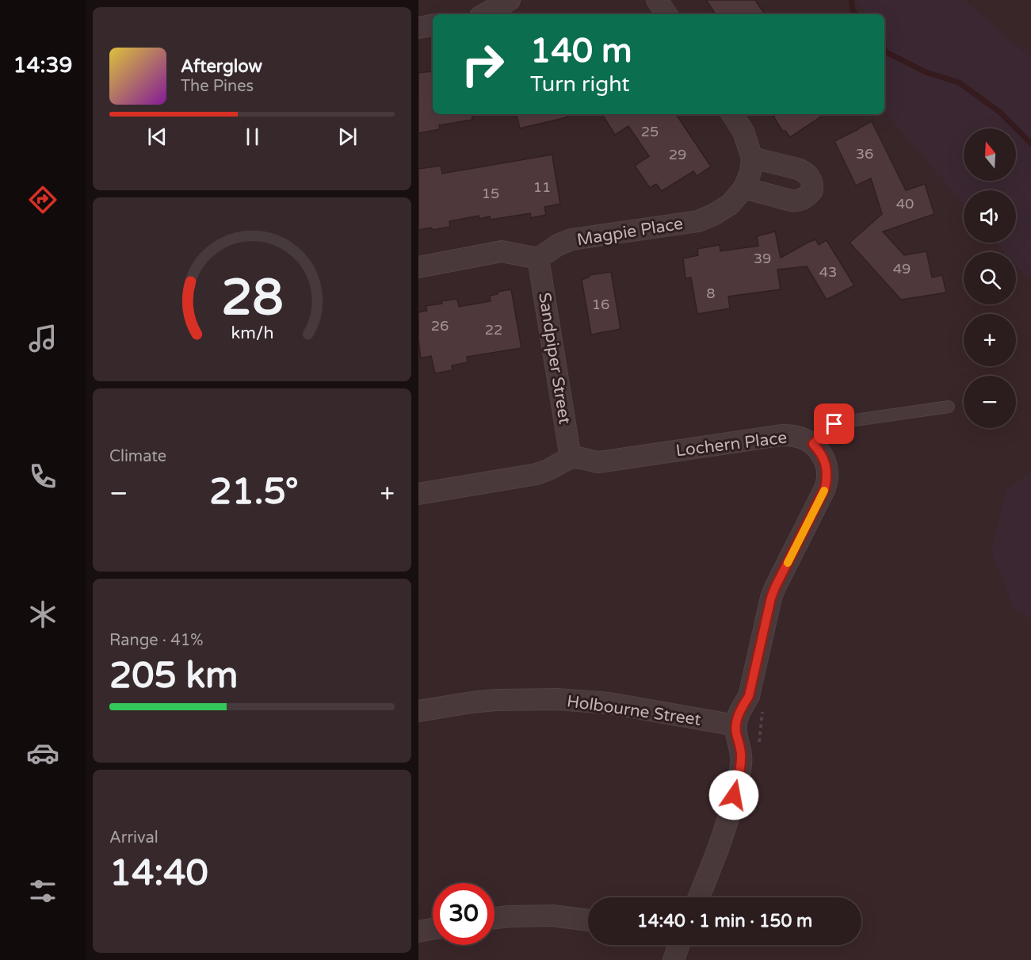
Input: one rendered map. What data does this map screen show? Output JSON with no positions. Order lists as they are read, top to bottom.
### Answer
{
  "streets": {
    "street": [
      "Magpie Place",
      "Sandpiper Street",
      "Lochern Place",
      "Holbourne Street"
    ]
  },
  "crossings": [
    ["Magpie Place", "Sandpiper Street"],
    ["Sandpiper Street", "Lochern Place"],
    ["Lochern Place", "Holbourne Street"]
  ],
  "house_numbers": [
    "25",
    "36",
    "29",
    "11",
    "15",
    "40",
    "39",
    "49",
    "43",
    "8",
    "16",
    "26",
    "22"
  ],
  "north": "top",
  "page": {
    "tabs": "14:39",
    "turn": ["140 m", "Turn right"],
    "song": ["Afterglow", "The Pines"],
    "map_buttons": ["+", "−"],
    "tile": [
      "Climate",
      ["Range · 41%", "205 km"],
      ["Arrival", "14:40"]
    ],
    "heat": ["−", "21.5°", "+"],
    "limit": "30",
    "trip": "14:40 · 1 min · 150 m",
    "gauge": ["28", "km/h"]
  }
}
